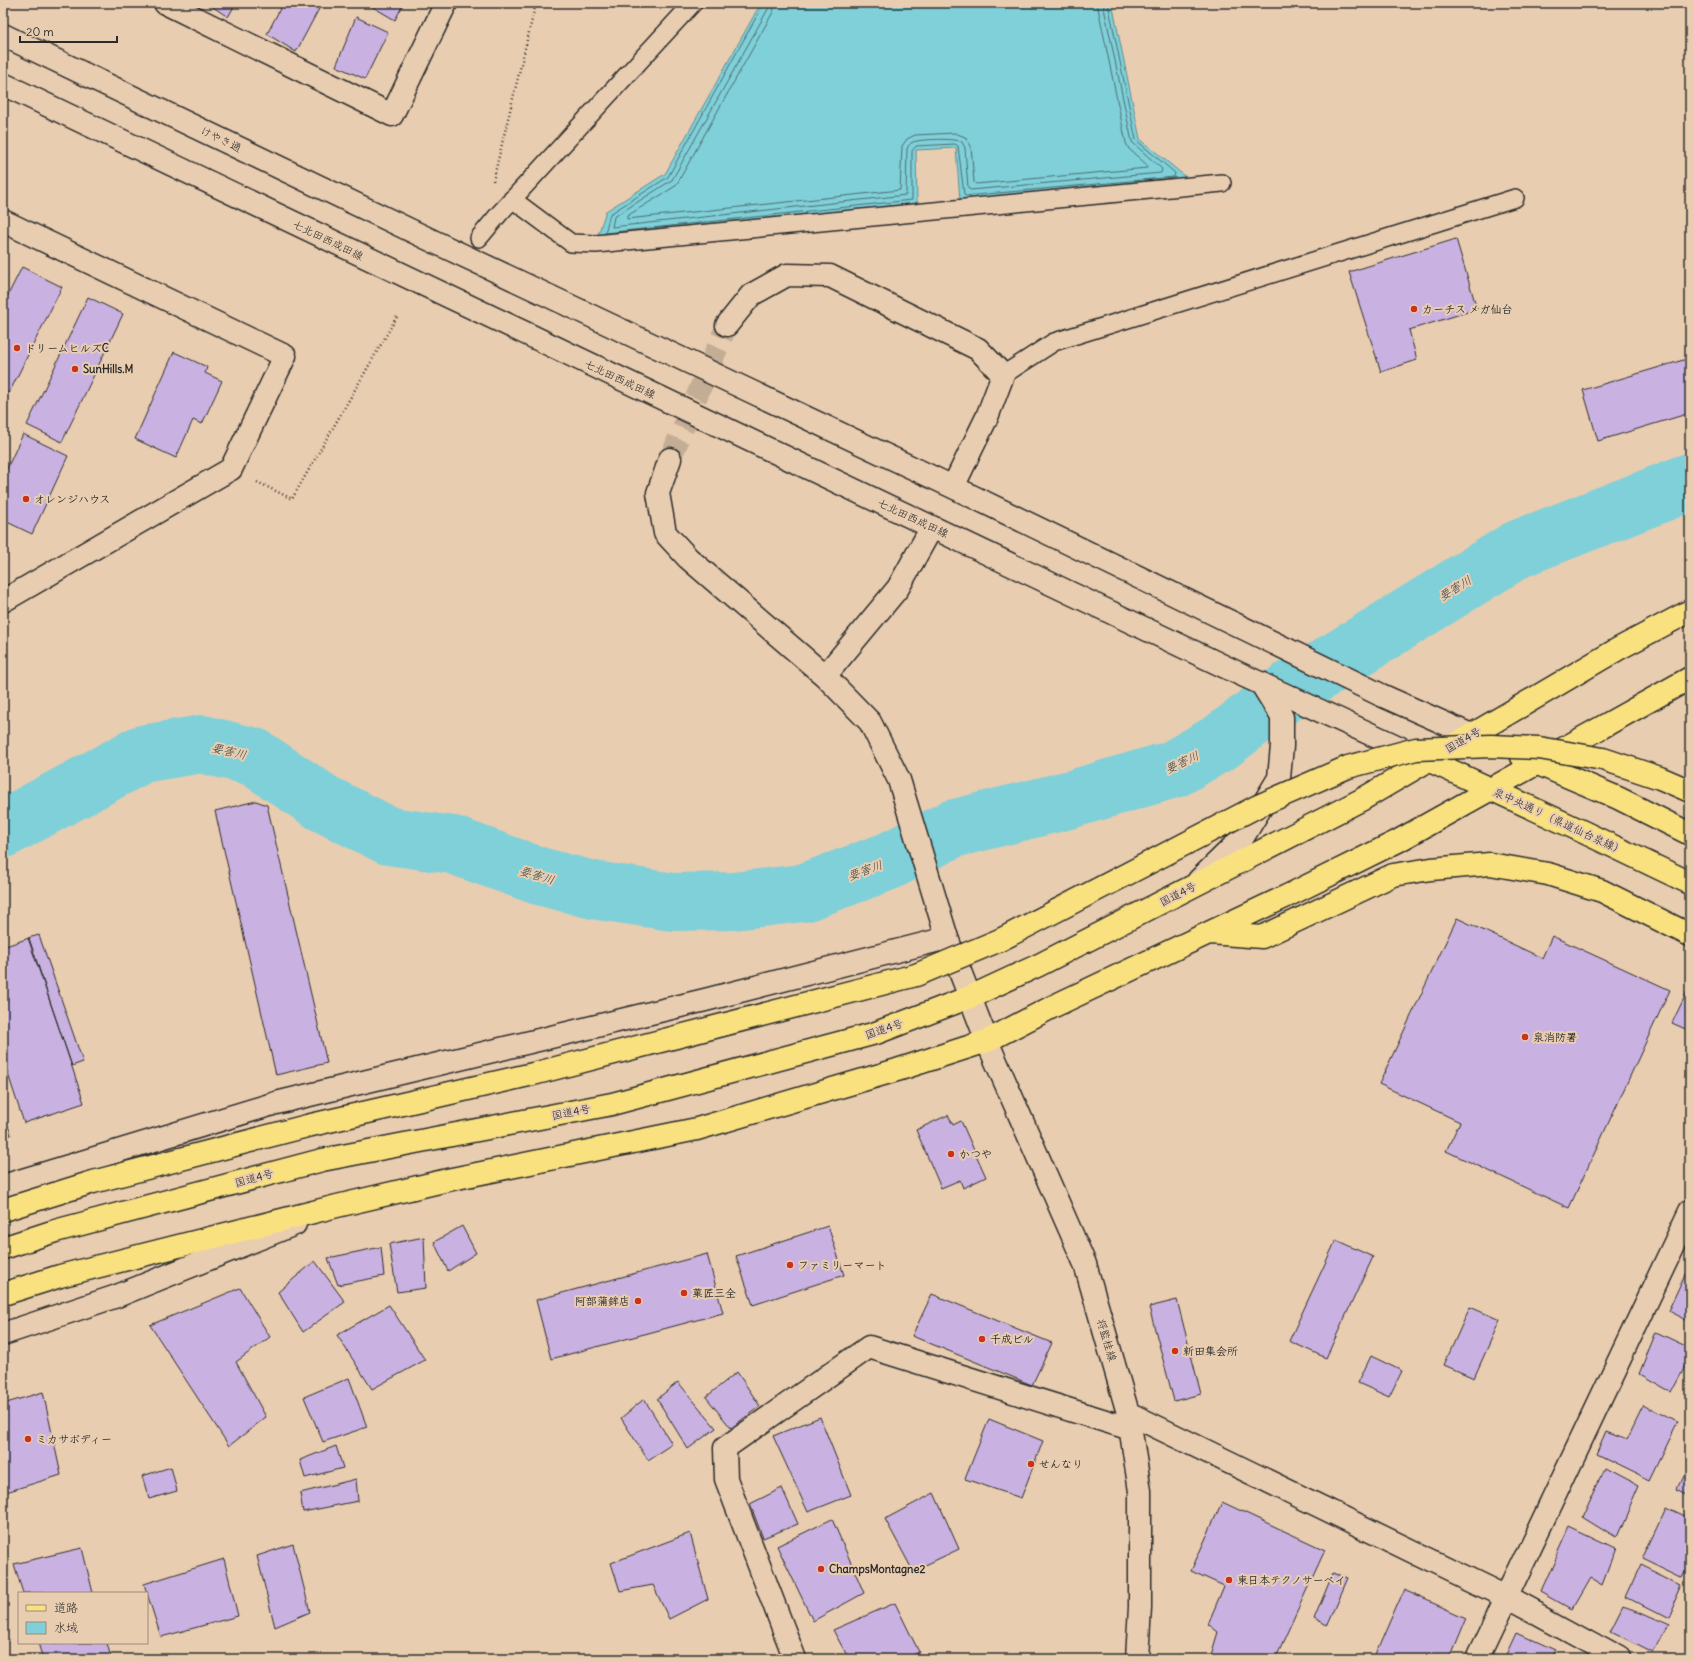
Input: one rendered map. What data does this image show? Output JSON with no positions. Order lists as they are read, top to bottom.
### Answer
{
  "streets": {
    "main road": ["国道4号", "泉中央通り（県道仙台泉線）"],
    "street": ["けやき通", "七北田西成田線", "将監桂線"]
  },
  "crossings": [
    ["けやき通", "国道4号"],
    ["七北田西成田線", "国道4号"],
    ["七北田西成田線", "泉中央通り（県道仙台泉線）"],
    ["国道4号", "泉中央通り（県道仙台泉線）"],
    ["国道4号", "将監桂線"]
  ],
  "water": ["要害川"],
  "places": [
    "カーチス メガ仙台",
    "ドリームヒルズC",
    "SunHills.M",
    "オレンジハウス",
    "泉消防署",
    "かつや",
    "ファミリーマート",
    "菓匠三全",
    "阿部蒲鉾店",
    "千成ビル",
    "新田集会所",
    "ミカサボディー",
    "せんなり",
    "ChampsMontagne2",
    "東日本テクノサーベイ"
  ],
  "legend": ["道路", "水域"],
  "scale_bar": "20 m"
}
